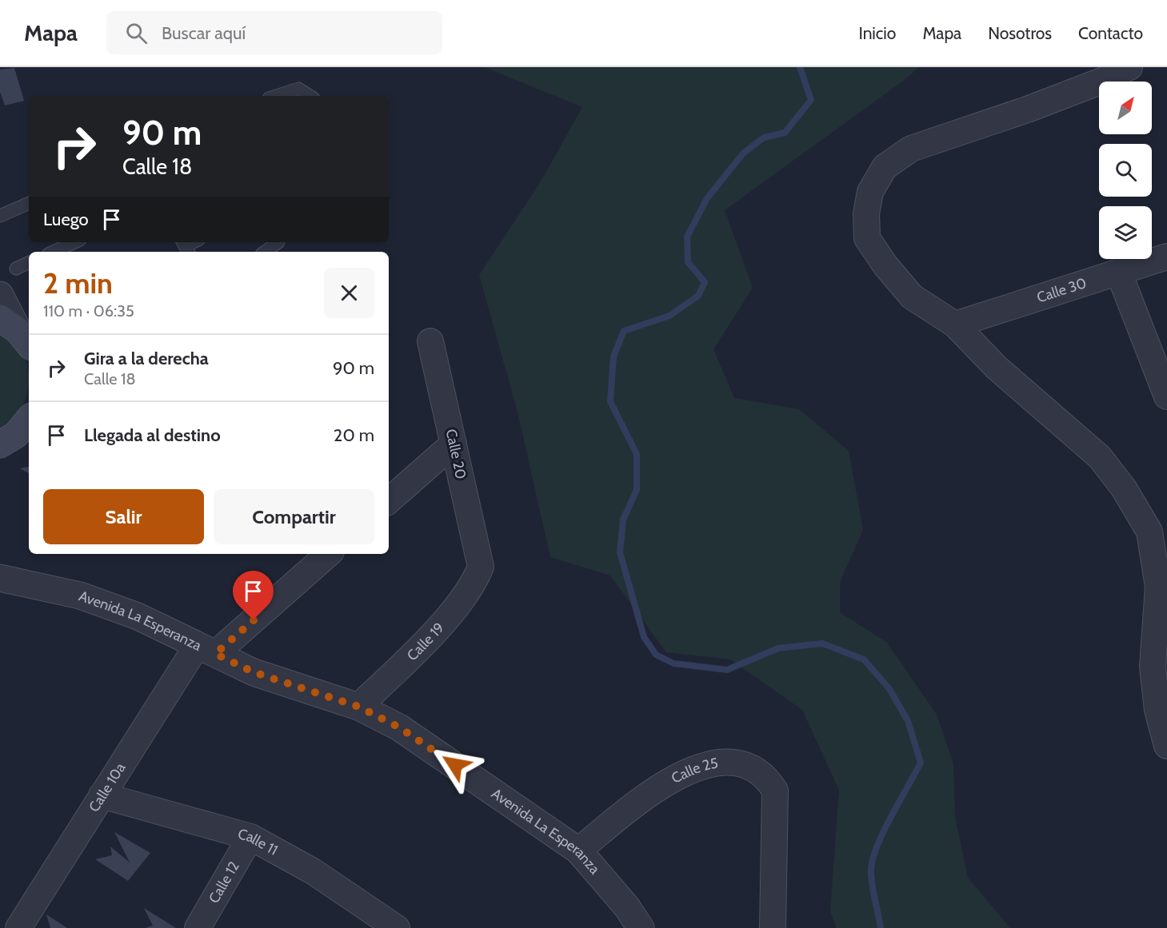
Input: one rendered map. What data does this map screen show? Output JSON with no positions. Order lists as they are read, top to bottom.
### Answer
{
  "streets": {
    "street": [
      "Calle 30",
      "Calle 20",
      "Avenida La Esperanza",
      "Calle 19",
      "Calle 25",
      "Calle 10a",
      "Calle 11",
      "Calle 12"
    ]
  },
  "crossings": [
    ["Calle 20", "Calle 19"],
    ["Avenida La Esperanza", "Calle 19"],
    ["Avenida La Esperanza", "Calle 25"],
    ["Avenida La Esperanza", "Calle 10a"],
    ["Calle 10a", "Calle 11"],
    ["Calle 11", "Calle 12"]
  ],
  "north": "top right",
  "page": {
    "header": "Mapa",
    "search": "Buscar aquí",
    "nav": [
      "Inicio",
      "Mapa",
      "Nosotros",
      "Contacto"
    ],
    "turn": ["90 m", "Calle 18"],
    "then": "Luego",
    "heading": ["2 min", "110 m · 06:35"],
    "list": [
      {
        "name": "Gira a la derecha",
        "note": "Calle 18",
        "value": "90 m"
      },
      {
        "name": "Llegada al destino",
        "value": "20 m"
      }
    ],
    "buttons": ["Salir", "Compartir"]
  }
}
